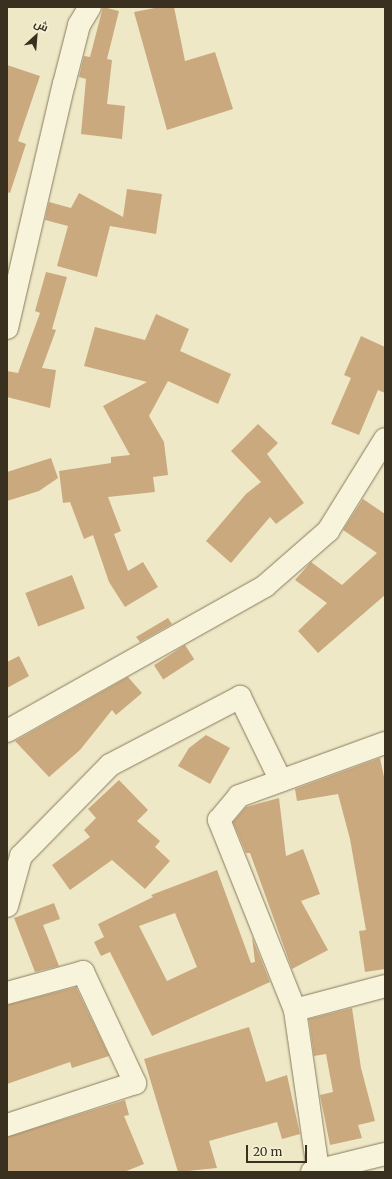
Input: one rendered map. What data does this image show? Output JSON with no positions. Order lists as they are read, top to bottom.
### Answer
{
  "scale_bar": "20 m",
  "north": "top right"
}
